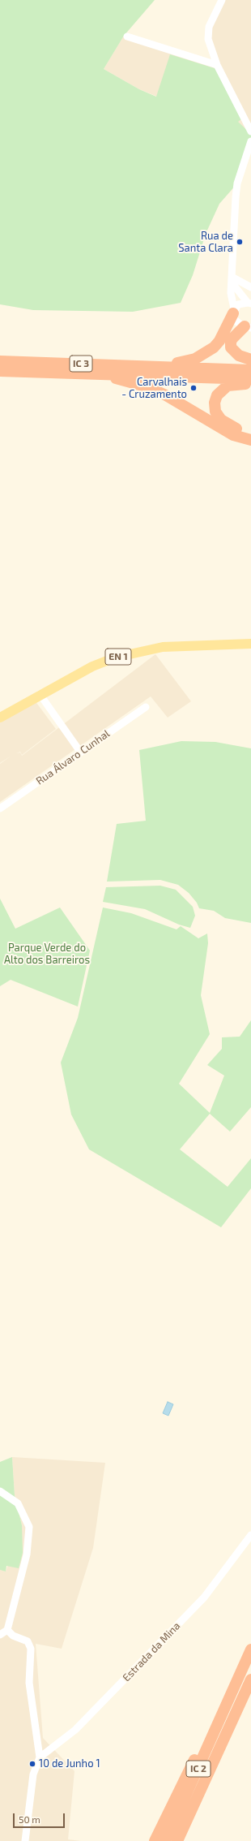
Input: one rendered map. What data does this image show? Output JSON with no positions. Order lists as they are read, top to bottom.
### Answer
{
  "streets": {
    "highway": ["IC 3", "IC 2"],
    "main road": ["EN 1"],
    "street": ["Rua Álvaro Cunhal", "Estrada da Mina"]
  },
  "parks": ["Parque Verde do Alto dos Barreiros"],
  "places": ["Rua de Santa Clara", "Carvalhais - Cruzamento", "10 de Junho 1"],
  "scale_bar": "50 m"
}
